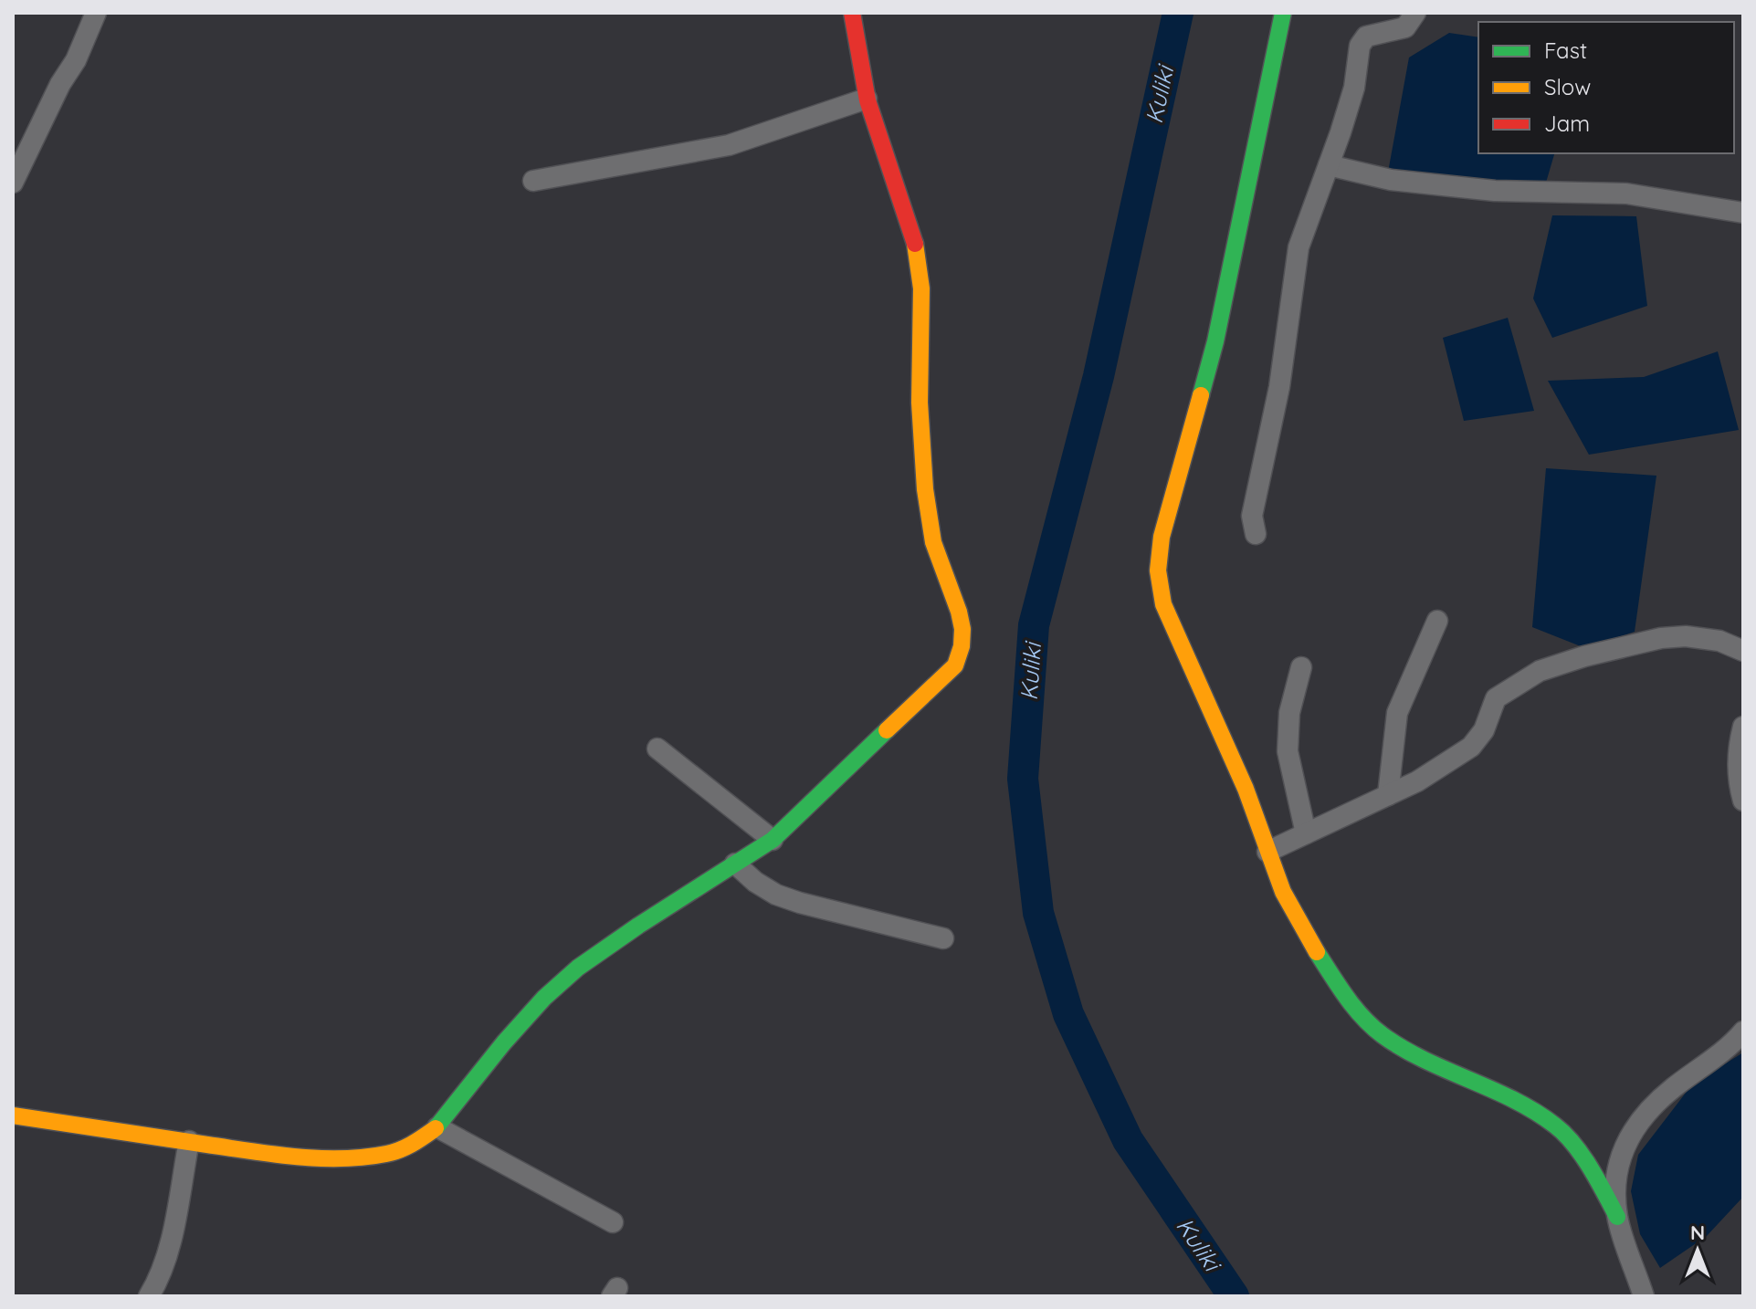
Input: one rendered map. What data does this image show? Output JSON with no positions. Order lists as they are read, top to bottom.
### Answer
{
  "water": ["Kuliki"],
  "legend": ["Fast", "Slow", "Jam"],
  "north": "top"
}
